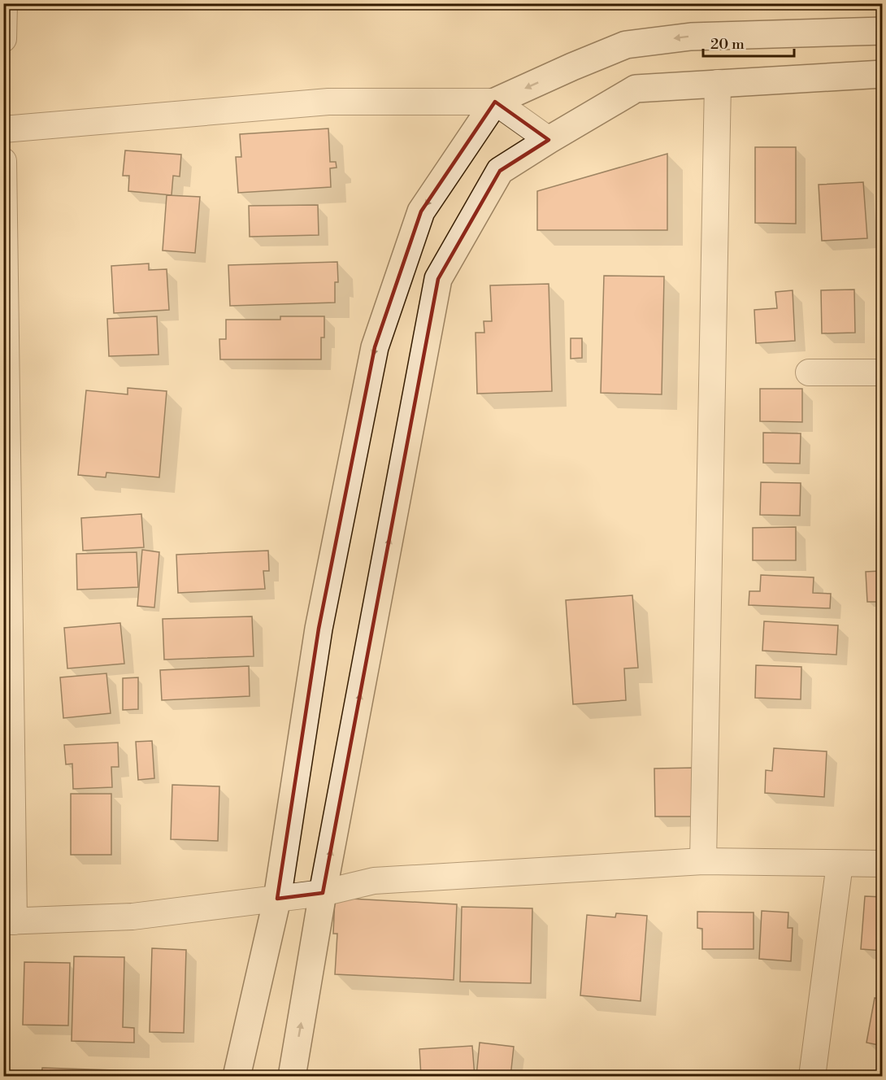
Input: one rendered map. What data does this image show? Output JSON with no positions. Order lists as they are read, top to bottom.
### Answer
{
  "scale_bar": "20 m"
}
